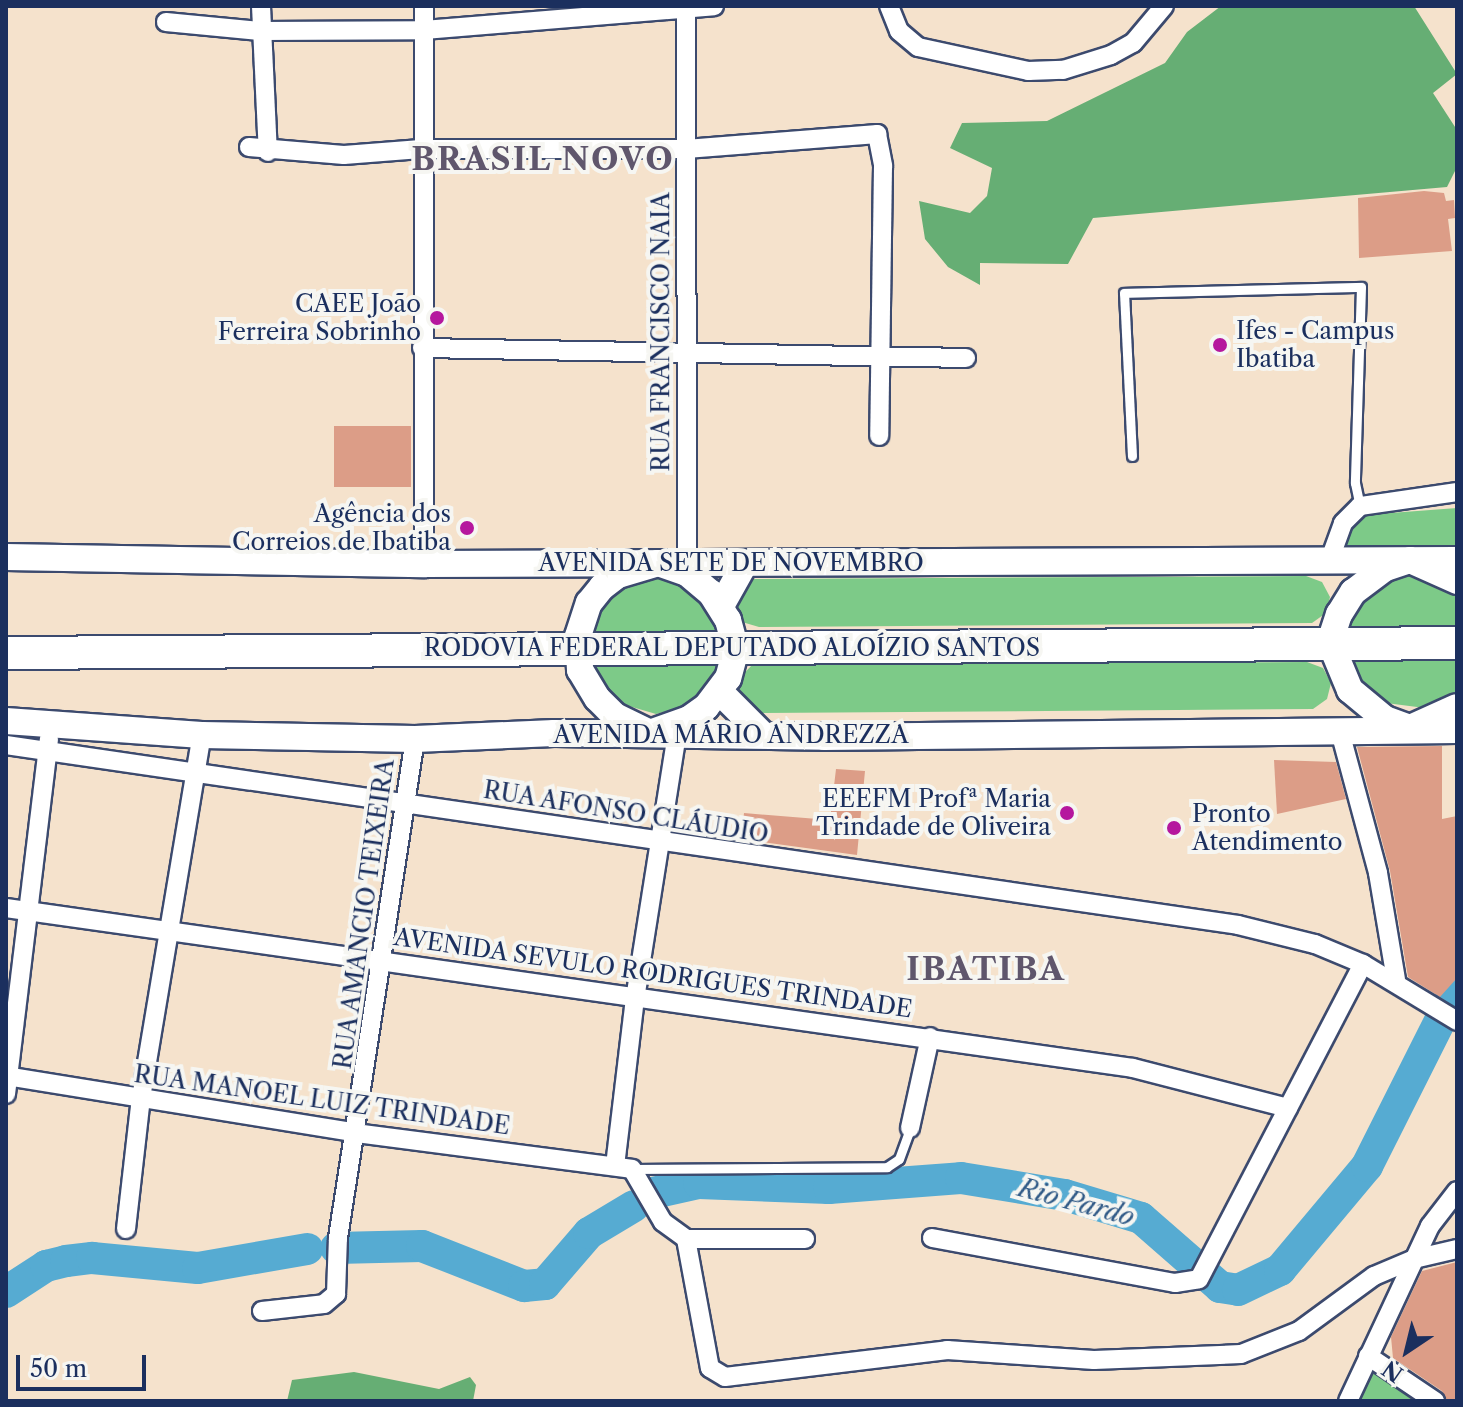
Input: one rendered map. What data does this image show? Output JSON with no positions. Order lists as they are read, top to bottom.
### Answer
{
  "streets": {
    "highway": ["RODOVIA FEDERAL DEPUTADO ALOÍZIO SANTOS"],
    "street": [
      "RUA FRANCISCO NAIA",
      "AVENIDA SETE DE NOVEMBRO",
      "AVENIDA MÁRIO ANDREZZA",
      "RUA AFONSO CLÁUDIO",
      "RUA AMANCIO TEIXEIRA",
      "AVENIDA SEVULO RODRIGUES TRINDADE",
      "RUA MANOEL LUIZ TRINDADE"
    ]
  },
  "crossings": [
    ["RUA FRANCISCO NAIA", "AVENIDA SETE DE NOVEMBRO"],
    ["AVENIDA MÁRIO ANDREZZA", "RUA AFONSO CLÁUDIO"],
    ["AVENIDA MÁRIO ANDREZZA", "RUA AMANCIO TEIXEIRA"],
    ["RUA AFONSO CLÁUDIO", "RUA AMANCIO TEIXEIRA"],
    ["RUA AMANCIO TEIXEIRA", "AVENIDA SEVULO RODRIGUES TRINDADE"],
    ["RUA AMANCIO TEIXEIRA", "RUA MANOEL LUIZ TRINDADE"]
  ],
  "districts": ["BRASIL NOVO", "IBATIBA"],
  "water": ["Rio Pardo"],
  "places": [
    "CAEE João Ferreira Sobrinho",
    "Ifes - Campus Ibatiba",
    "Agência dos Correios de Ibatiba",
    "EEEFM Profª Maria Trindade de Oliveira",
    "Pronto Atendimento"
  ],
  "scale_bar": "50 m",
  "north": "bottom left"
}
